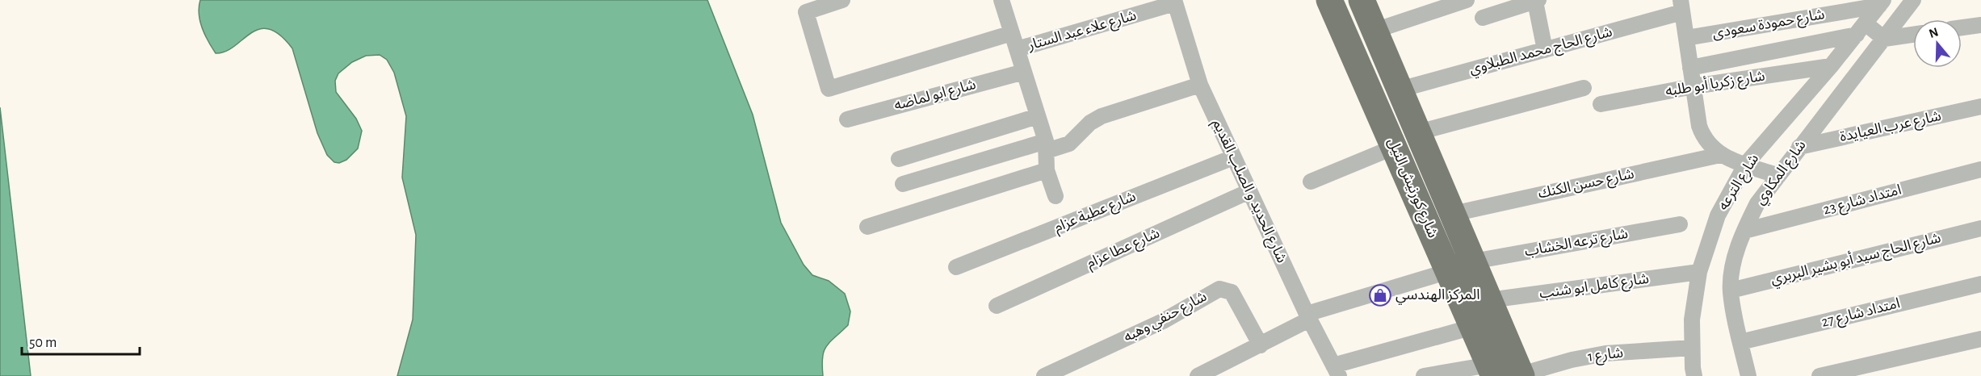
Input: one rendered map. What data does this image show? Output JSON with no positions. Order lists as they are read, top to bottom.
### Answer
{
  "streets": {
    "highway": ["شارع كورنيش النيل"],
    "street": [
      "شارع حمودة سعودى",
      "شارع علاء عبد الستار",
      "شارع الحاج محمد الطبلاوي",
      "شارع زكريا أبو طلبه",
      "شارع ابو لماضه",
      "شارع عرب العيايدة",
      "شارع المكاوي",
      "شارع الترعه",
      "شارع حسن الكنك",
      "شارع الحديد و الصلب القديم",
      "امتداد شارع 23",
      "شارع عطية عزام",
      "شارع ترعه الخشاب",
      "شارع عطا عزام",
      "شارع الحاج سيد أبو بشير البربري",
      "شارع كامل ابو شنب",
      "امتداد شارع 27",
      "شارع حنفي وهبه",
      "شارع 1"
    ]
  },
  "crossings": [
    ["شارع حمودة سعودى", "شارع الترعه"],
    ["شارع علاء عبد الستار", "شارع الحديد و الصلب القديم"],
    ["شارع الحاج محمد الطبلاوي", "شارع كورنيش النيل"],
    ["شارع زكريا أبو طلبه", "شارع الترعه"],
    ["شارع عرب العيايدة", "شارع المكاوي"],
    ["شارع المكاوي", "امتداد شارع 23"],
    ["شارع المكاوي", "شارع الحاج سيد أبو بشير البربري"],
    ["شارع المكاوي", "امتداد شارع 27"],
    ["شارع الترعه", "شارع كامل ابو شنب"],
    ["شارع الترعه", "شارع 1"],
    ["شارع حسن الكنك", "شارع كورنيش النيل"],
    ["شارع كورنيش النيل", "شارع ترعه الخشاب"],
    ["شارع كورنيش النيل", "شارع كامل ابو شنب"],
    ["شارع كورنيش النيل", "شارع 1"],
    ["شارع الحديد و الصلب القديم", "شارع عطية عزام"],
    ["شارع الحديد و الصلب القديم", "شارع عطا عزام"]
  ],
  "places": {
    "shop": ["المركز الهندسي"]
  },
  "scale_bar": "50 m",
  "north": "top"
}
